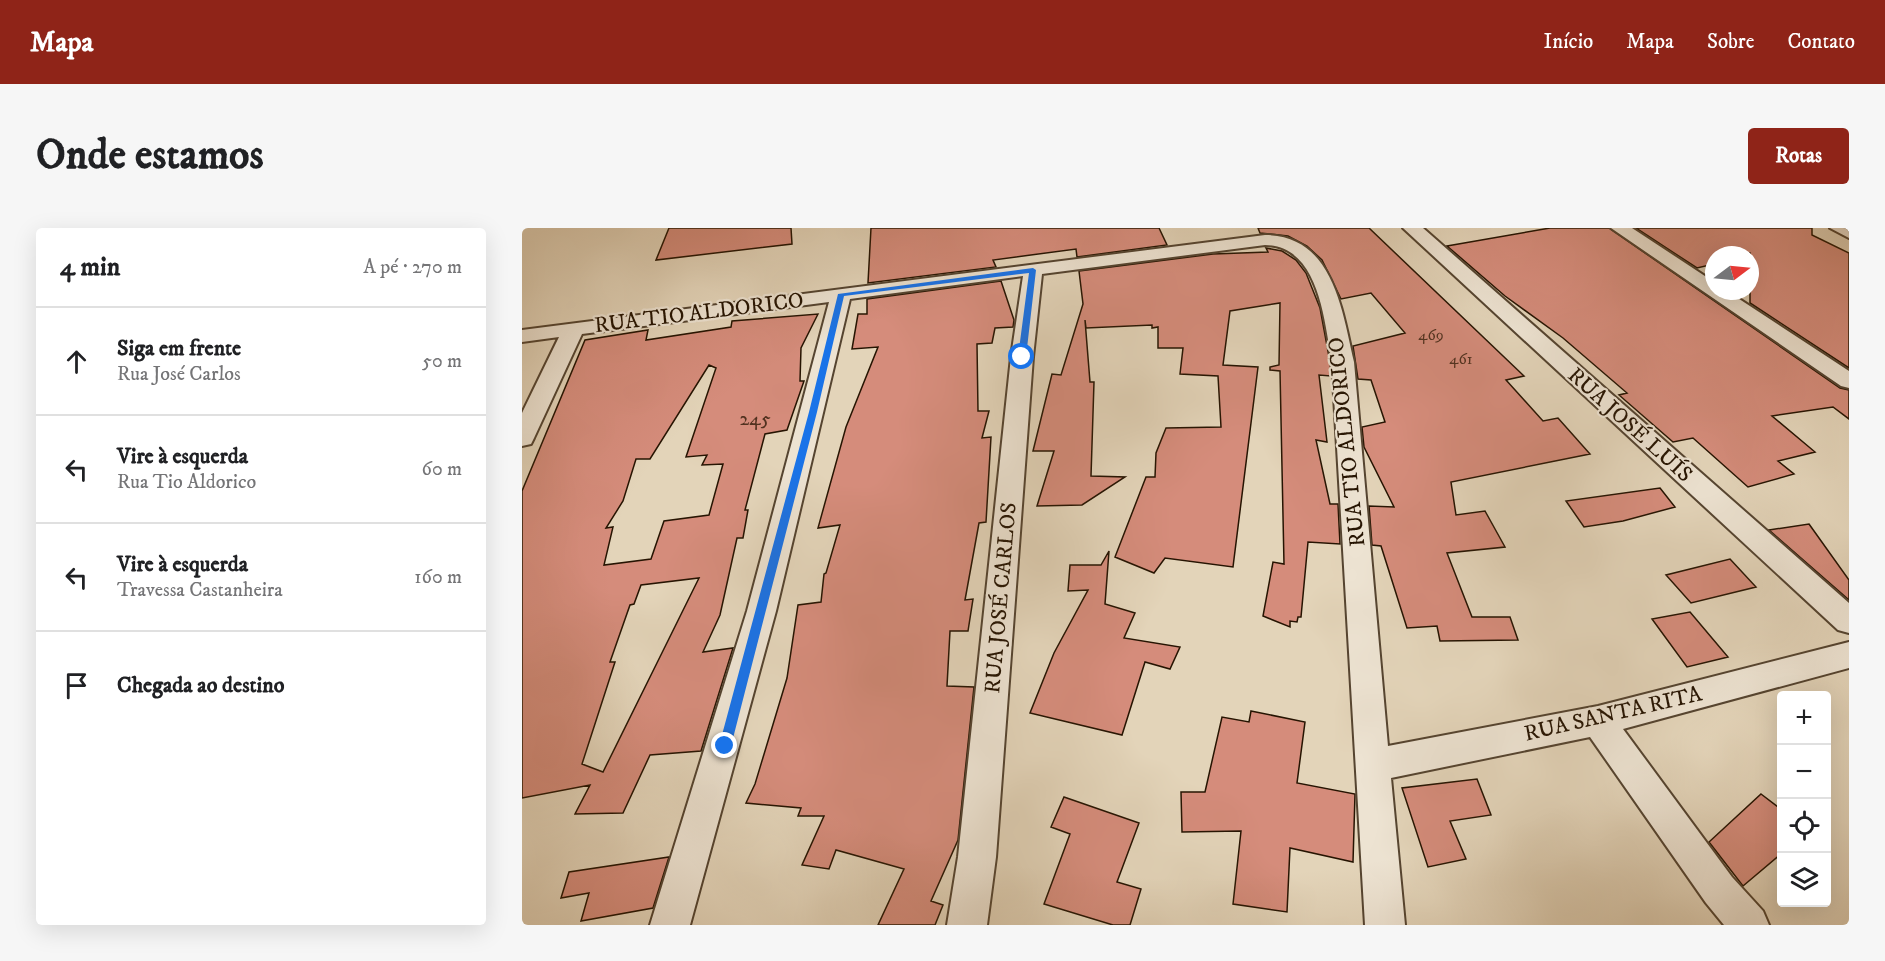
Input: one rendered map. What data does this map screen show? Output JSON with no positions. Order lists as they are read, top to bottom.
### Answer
{
  "streets": {
    "street": [
      "RUA TIO ALDORICO",
      "RUA JOSÉ LUÍS",
      "RUA JOSÉ CARLOS",
      "RUA SANTA RITA"
    ]
  },
  "crossings": [
    ["RUA TIO ALDORICO", "RUA JOSÉ CARLOS"],
    ["RUA TIO ALDORICO", "RUA SANTA RITA"]
  ],
  "house_numbers": ["469", "461", "245"],
  "north": "right",
  "page": {
    "header": "Mapa",
    "nav": [
      "Início",
      "Mapa",
      "Sobre",
      "Contato"
    ],
    "buttons": "Rotas",
    "title": "Onde estamos",
    "heading": ["4 min", "A pé · 270 m"],
    "list": [
      ["Siga em frente", "Rua José Carlos", "50 m"],
      ["Vire à esquerda", "Rua Tio Aldorico", "60 m"],
      ["Vire à esquerda", "Travessa Castanheira", "160 m"],
      "Chegada ao destino"
    ],
    "map_buttons": ["+", "−"]
  }
}
